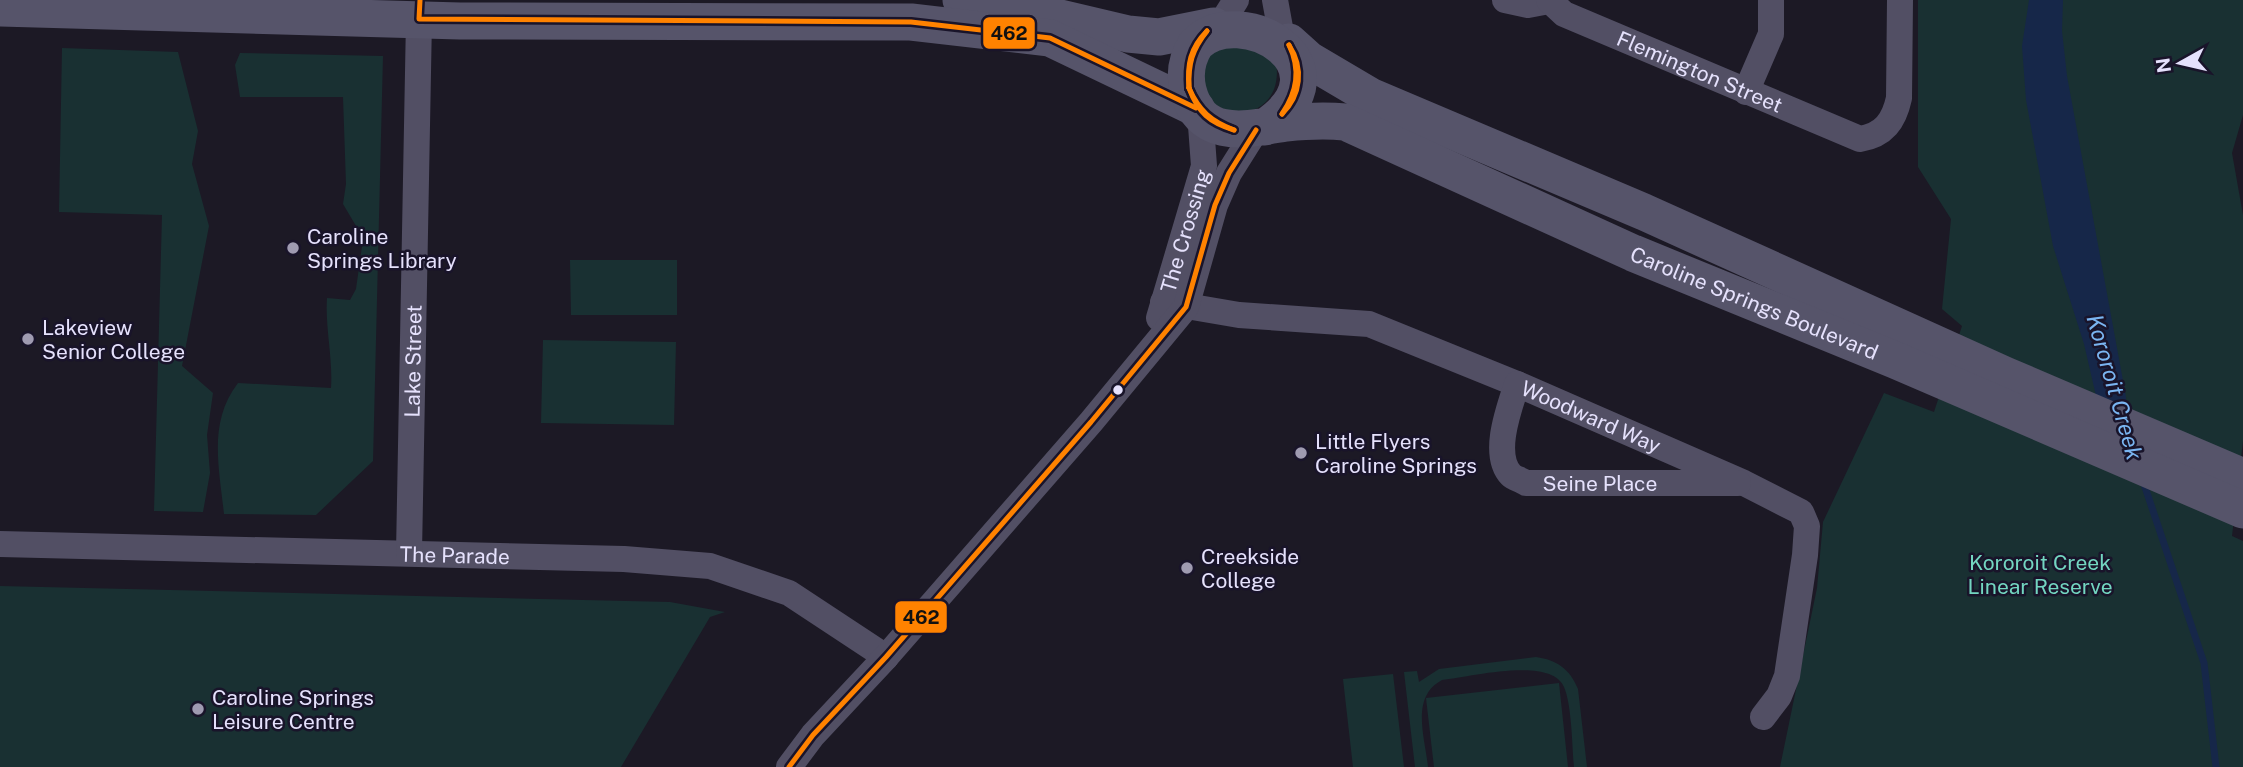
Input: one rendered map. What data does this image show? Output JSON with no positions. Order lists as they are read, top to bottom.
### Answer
{
  "streets": {
    "main road": ["Caroline Springs Boulevard"],
    "street": [
      "Flemington Street",
      "The Crossing",
      "Lake Street",
      "Woodward Way",
      "Seine Place",
      "The Parade"
    ]
  },
  "crossings": [
    ["The Crossing", "Caroline Springs Boulevard"],
    ["The Crossing", "Woodward Way"],
    ["The Crossing", "The Parade"],
    ["Lake Street", "The Parade"],
    ["Woodward Way", "Seine Place"]
  ],
  "water": ["Kororoit Creek"],
  "parks": ["Kororoit Creek Linear Reserve"],
  "places": [
    "Caroline Springs Library",
    "Lakeview Senior College",
    "Little Flyers Caroline Springs",
    "Creekside College",
    "Caroline Springs Leisure Centre"
  ],
  "lines": ["transit line 462"],
  "north": "left"
}
